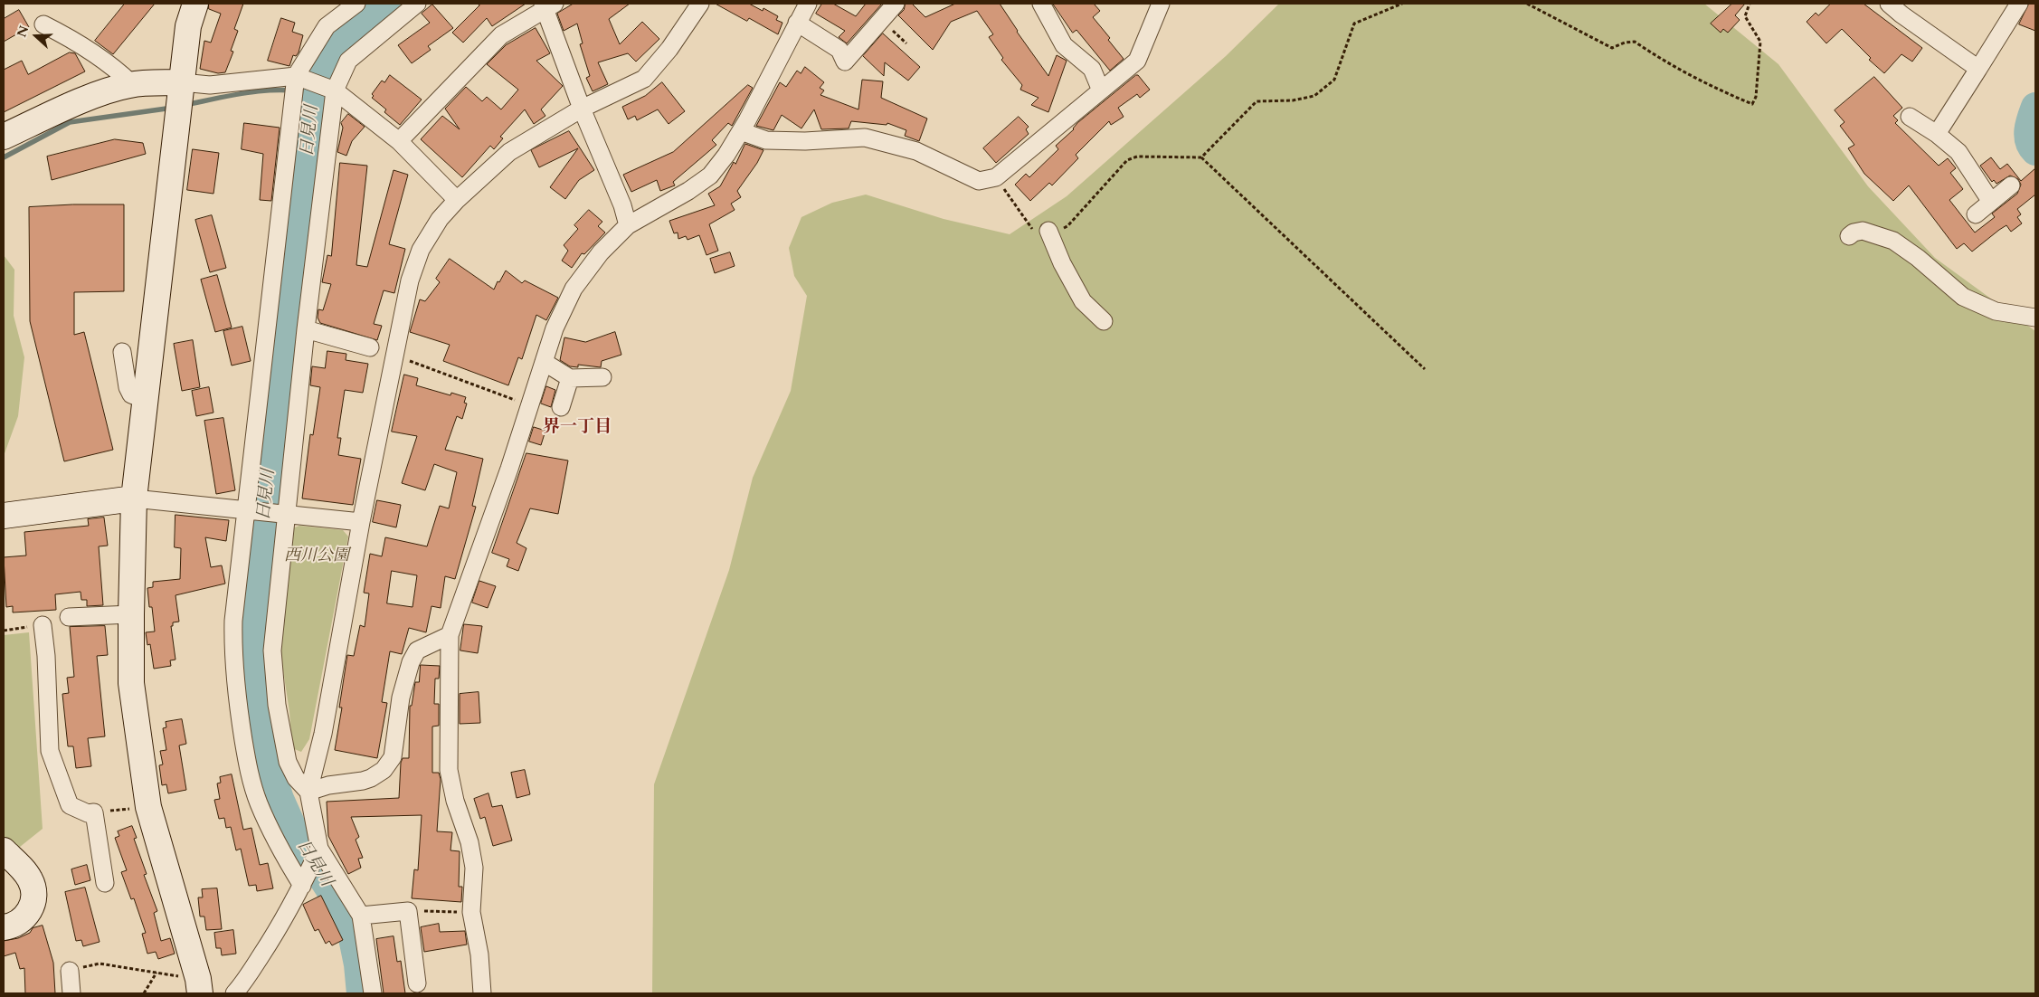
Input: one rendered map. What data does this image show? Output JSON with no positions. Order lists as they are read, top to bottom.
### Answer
{
  "districts": ["界一丁目"],
  "water": ["日見川"],
  "parks": ["西川公園"],
  "north": "left"
}
